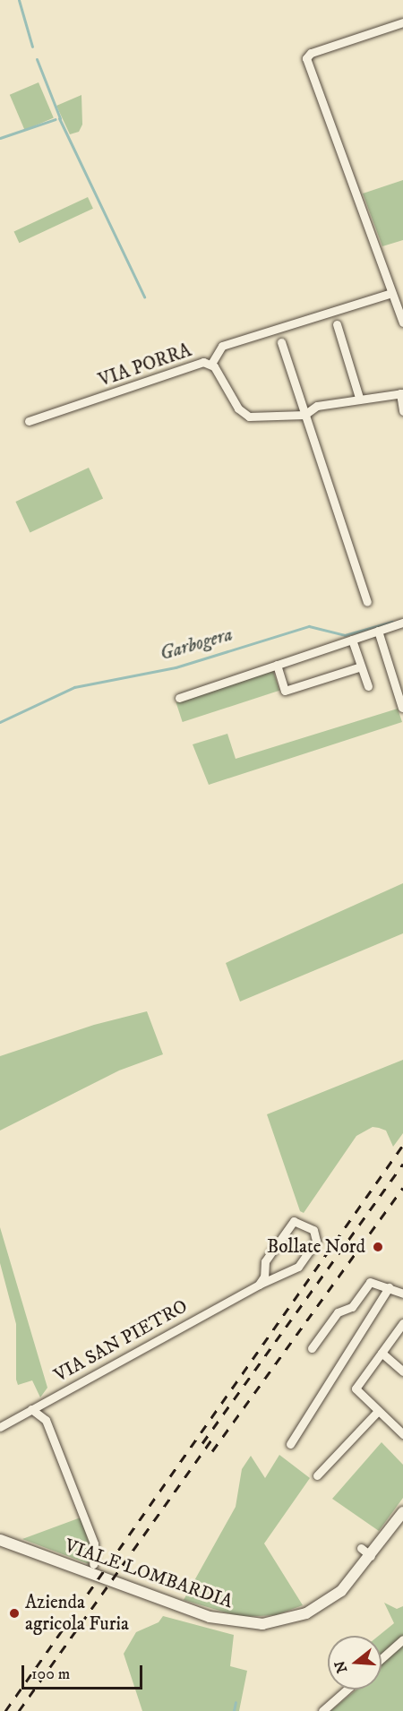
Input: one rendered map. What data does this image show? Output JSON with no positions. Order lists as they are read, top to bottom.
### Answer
{
  "streets": {
    "street": ["VIA PORRA", "VIA SAN PIETRO", "VIALE LOMBARDIA"]
  },
  "water": ["Garbogera"],
  "places": ["Bollate Nord", "Azienda agricola Furia"],
  "scale_bar": "100 m",
  "north": "left"
}
